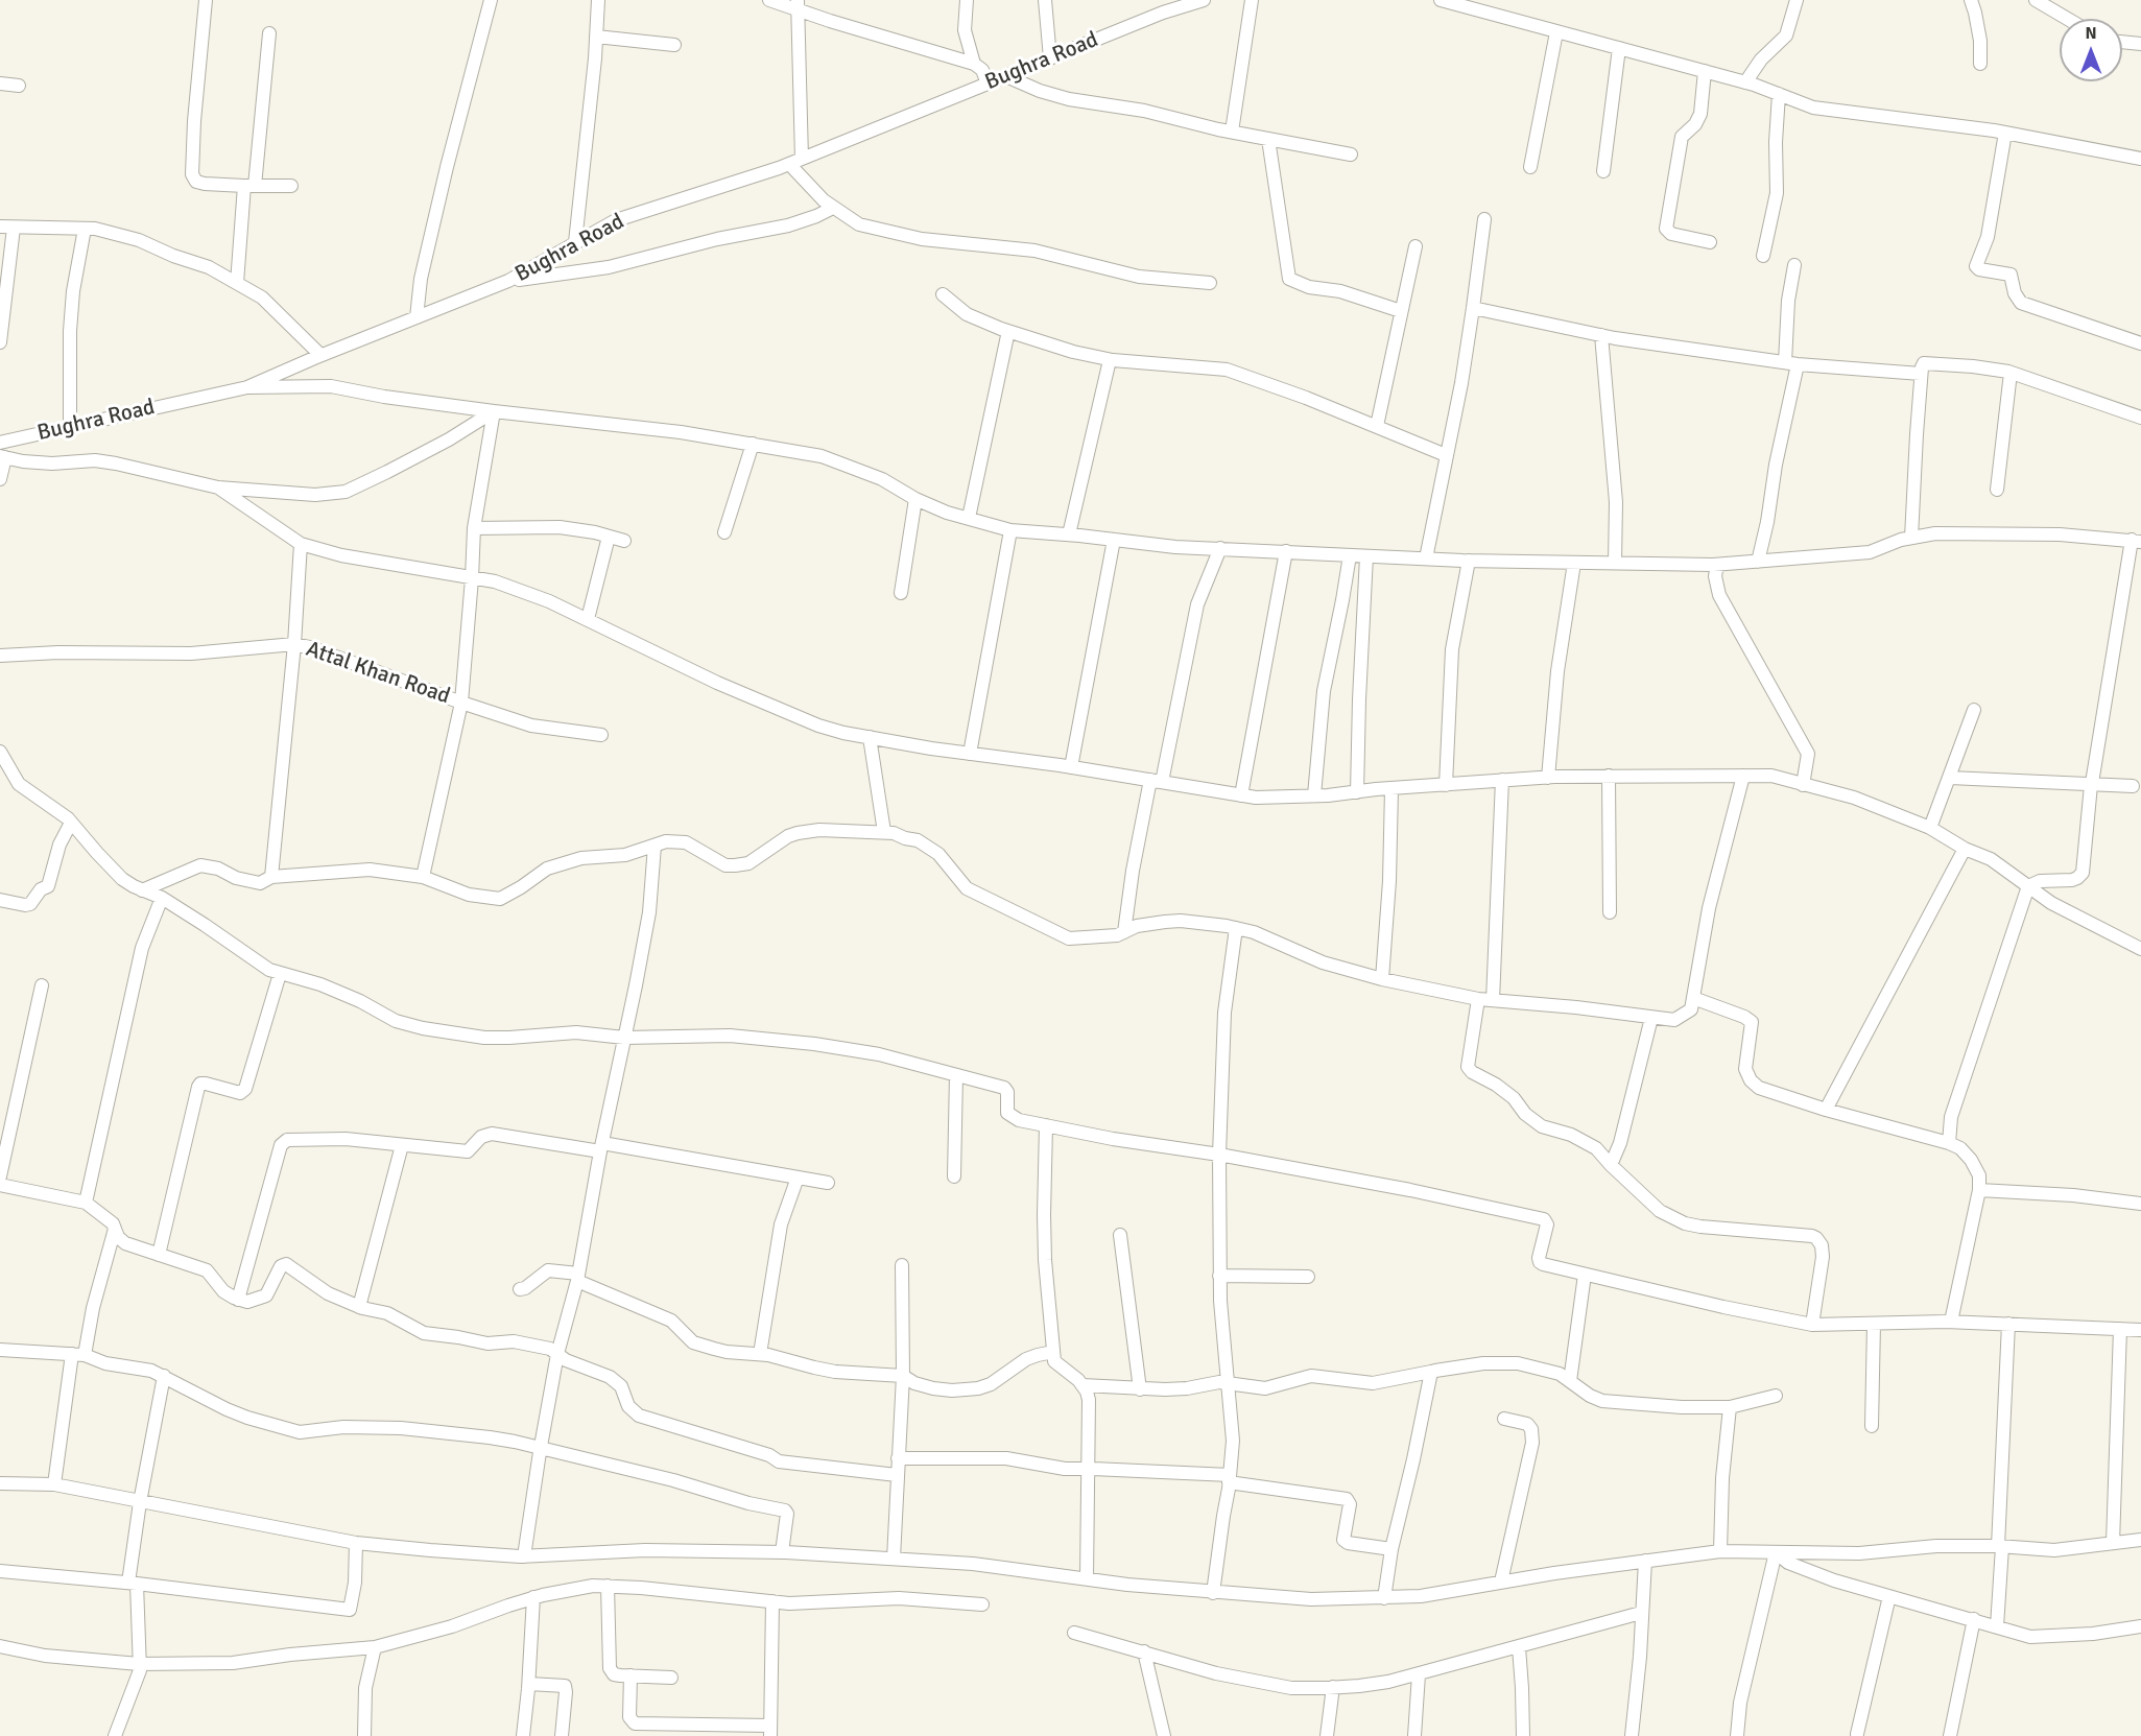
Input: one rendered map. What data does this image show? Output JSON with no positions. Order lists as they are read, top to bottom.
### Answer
{
  "streets": {
    "street": ["Bughra Road", "Attal Khan Road"]
  },
  "north": "top"
}
